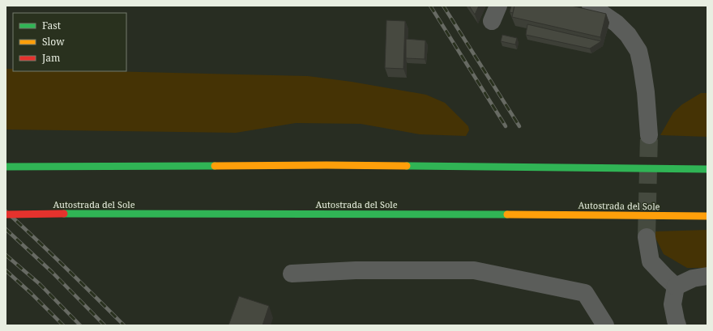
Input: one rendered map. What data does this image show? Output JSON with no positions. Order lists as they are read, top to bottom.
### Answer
{
  "streets": {
    "highway": ["Autostrada del Sole"]
  },
  "legend": ["Fast", "Slow", "Jam"]
}
